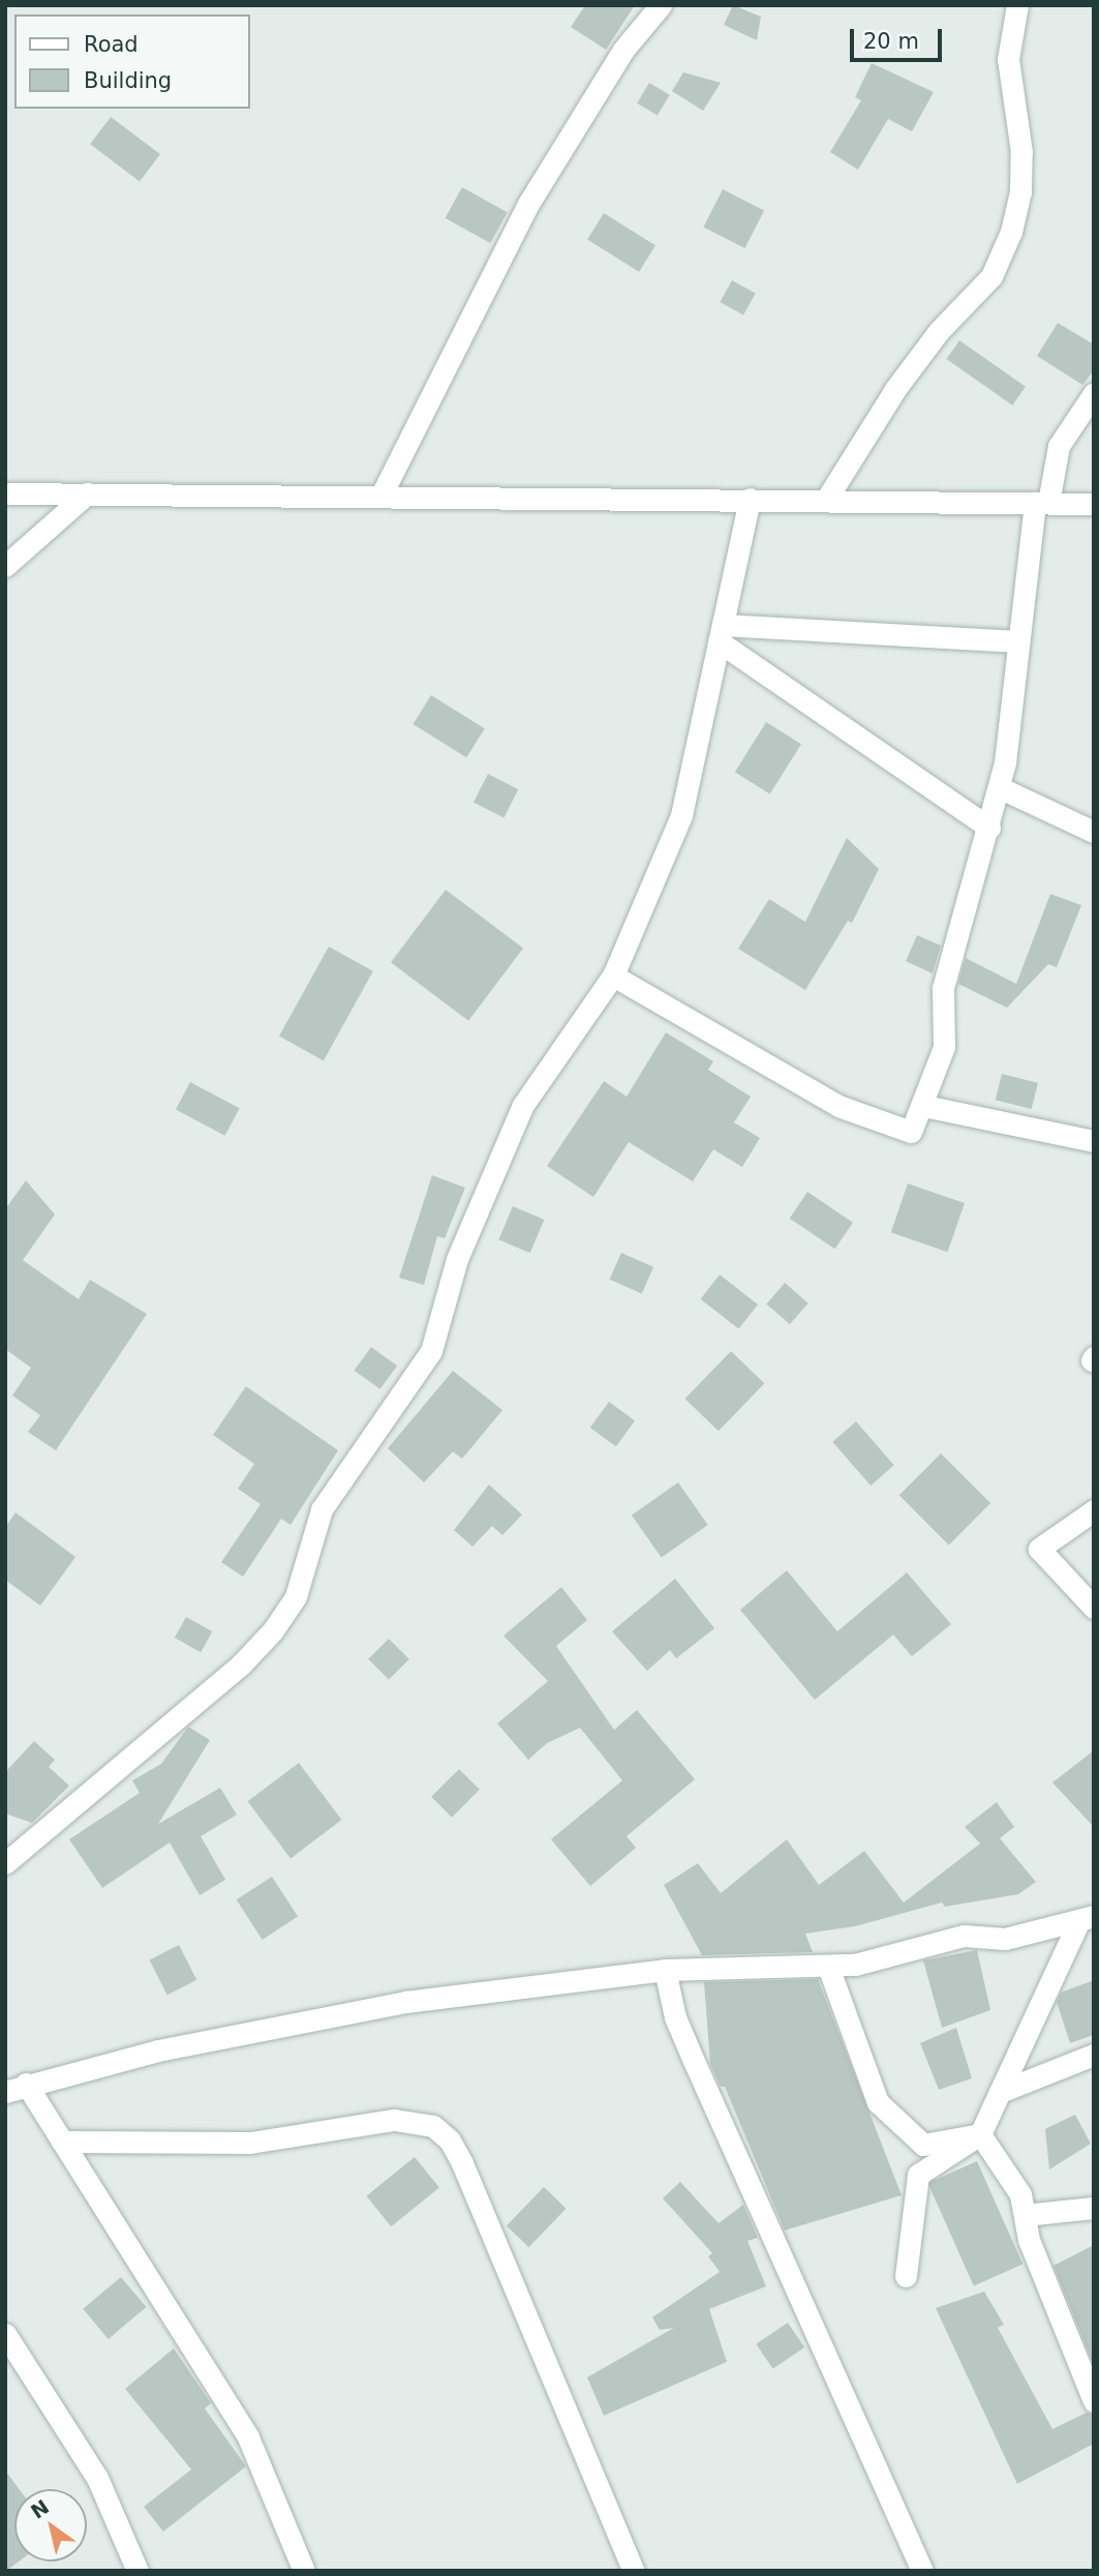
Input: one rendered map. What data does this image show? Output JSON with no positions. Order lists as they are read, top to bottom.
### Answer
{
  "legend": ["Road", "Building"],
  "scale_bar": "20 m",
  "north": "top left"
}
